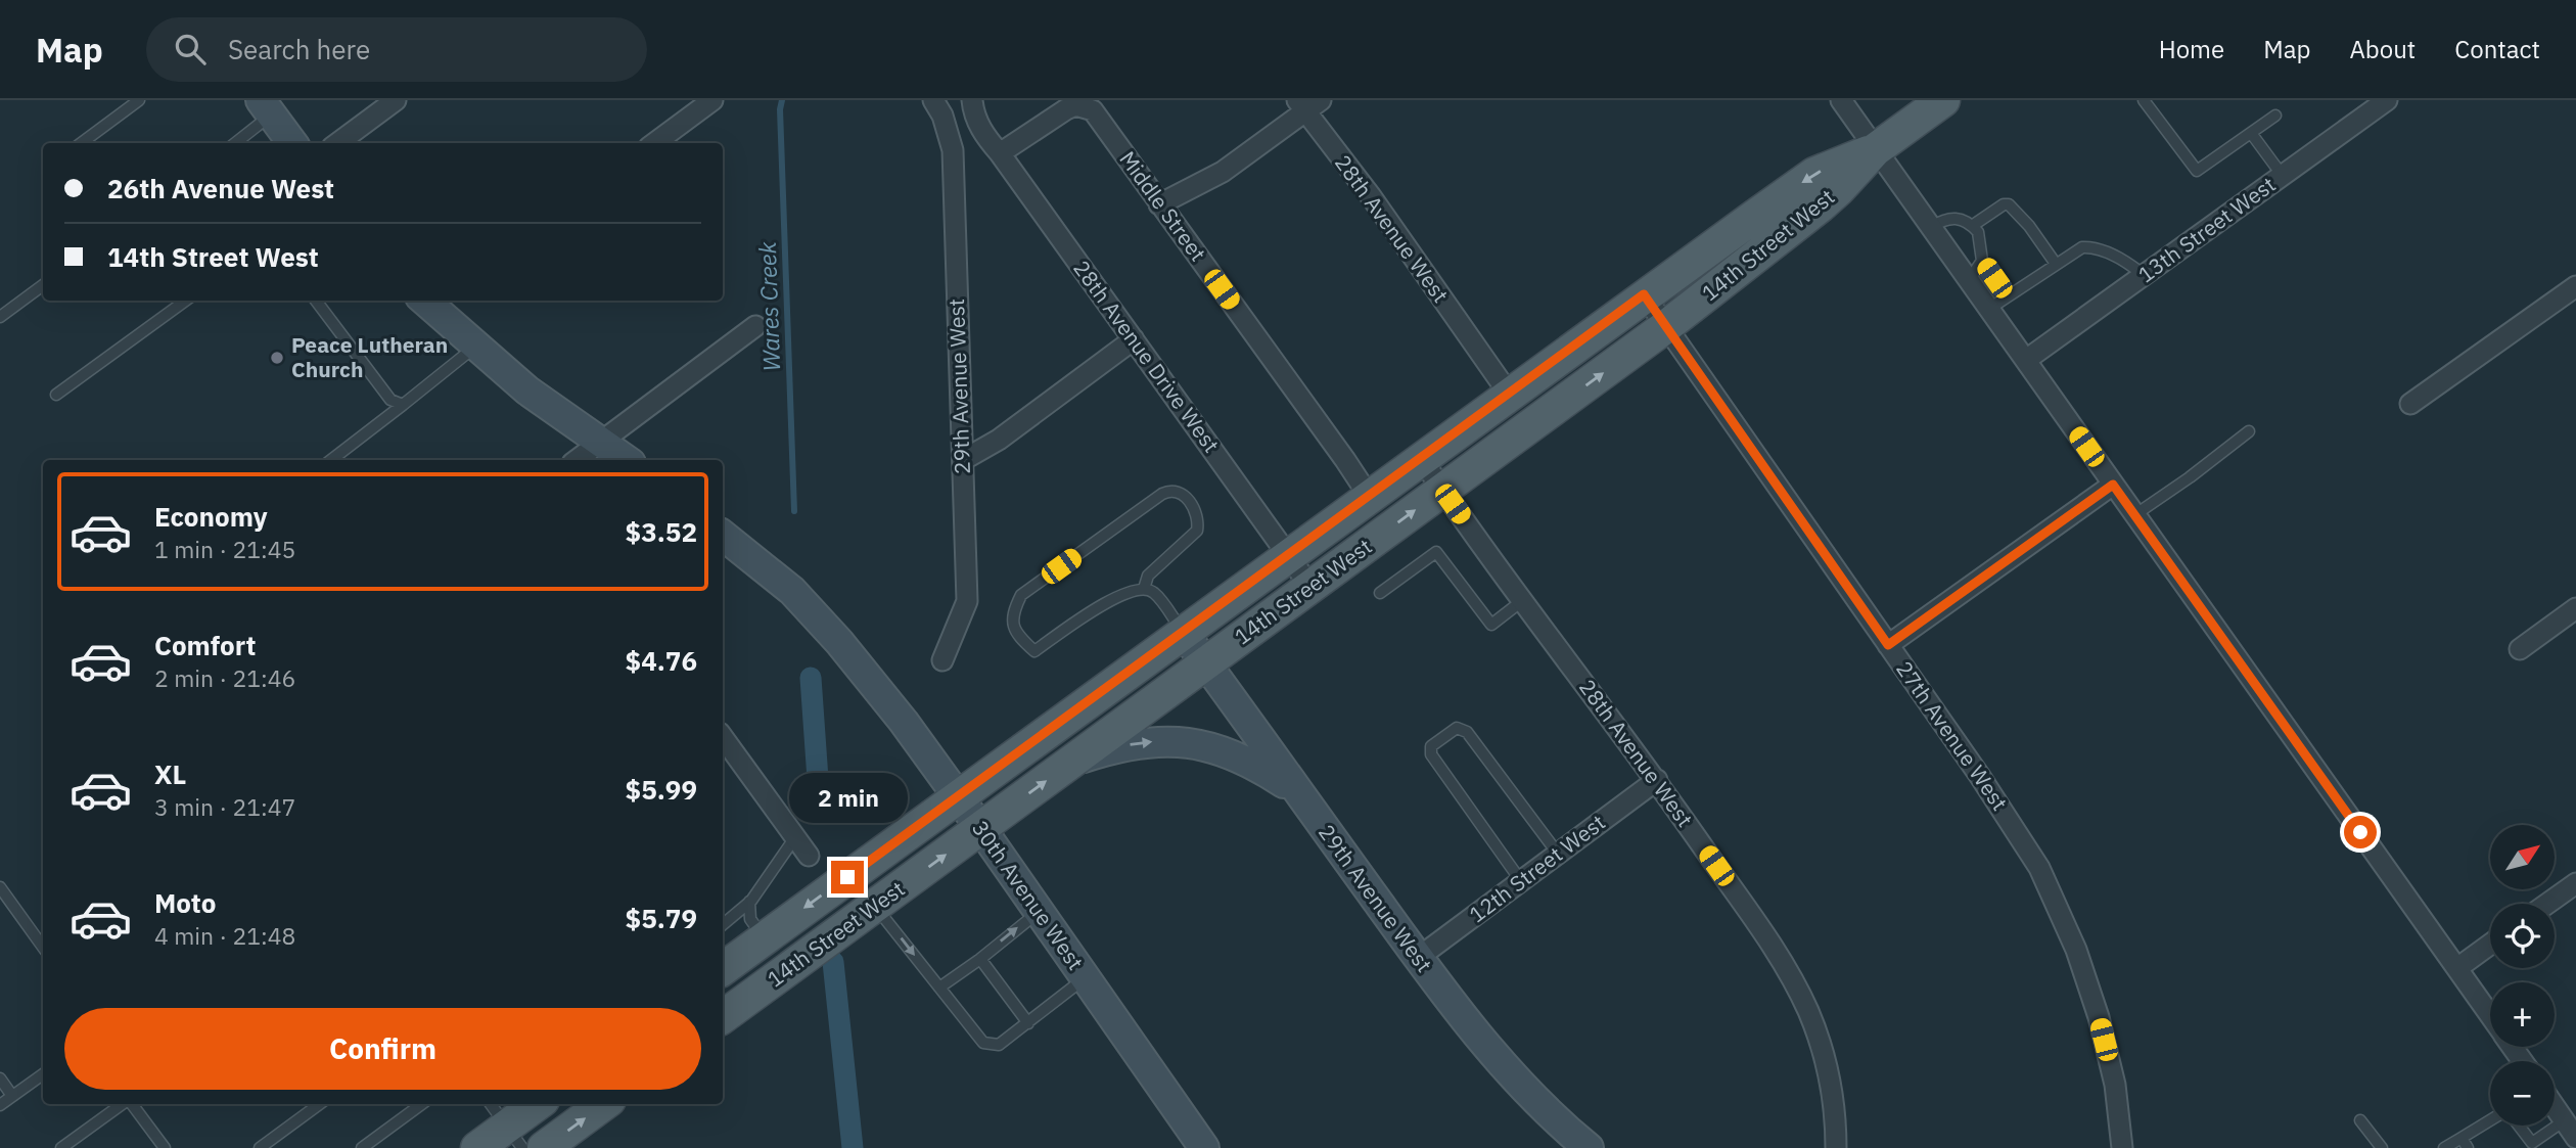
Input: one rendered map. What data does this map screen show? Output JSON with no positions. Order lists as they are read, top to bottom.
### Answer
{
  "streets": {
    "main road": ["14th Street West"],
    "street": [
      "Middle Street",
      "28th Avenue West",
      "13th Street West",
      "28th Avenue Drive West",
      "29th Avenue West",
      "27th Avenue West",
      "12th Street West",
      "30th Avenue West"
    ]
  },
  "crossings": [
    ["Middle Street", "14th Street West"],
    ["Middle Street", "28th Avenue Drive West"],
    ["28th Avenue West", "14th Street West"],
    ["28th Avenue West", "12th Street West"],
    ["14th Street West", "28th Avenue Drive West"],
    ["14th Street West", "29th Avenue West"],
    ["14th Street West", "27th Avenue West"],
    ["14th Street West", "30th Avenue West"],
    ["29th Avenue West", "12th Street West"]
  ],
  "water": ["Wares Creek"],
  "places": ["Peace Lutheran Church"],
  "north": "top right",
  "page": {
    "header": "Map",
    "search": "Search here",
    "nav": [
      "Home",
      "Map",
      "About",
      "Contact"
    ],
    "banner": ["26th Avenue West", "14th Street West"],
    "list": [
      {
        "name": "Economy",
        "note": "1 min · 21:45",
        "value": "$3.52"
      },
      {
        "name": "Comfort",
        "note": "2 min · 21:46",
        "value": "$4.76"
      },
      {
        "name": "XL",
        "note": "3 min · 21:47",
        "value": "$5.99"
      },
      {
        "name": "Moto",
        "note": "4 min · 21:48",
        "value": "$5.79"
      }
    ],
    "bubble": "2 min",
    "map_buttons": ["+", "−"],
    "buttons": "Confirm"
  }
}
